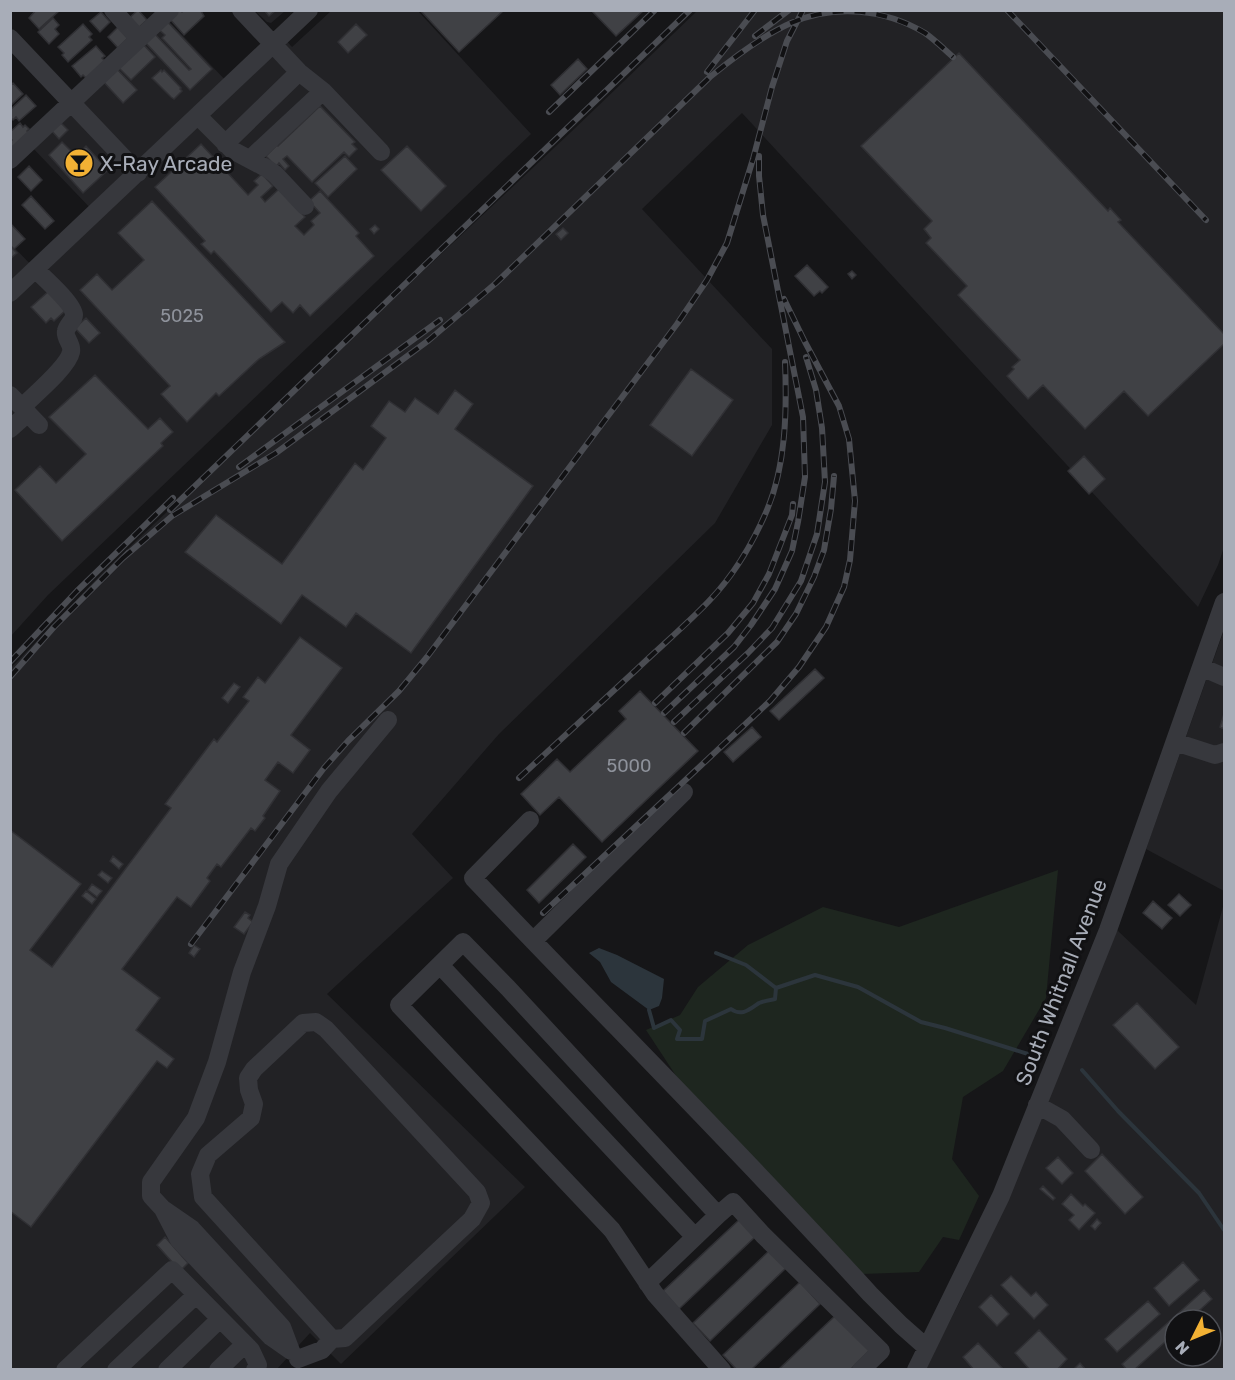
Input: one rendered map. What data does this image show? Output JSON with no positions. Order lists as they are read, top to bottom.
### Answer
{
  "streets": {
    "street": ["South Whitnall Avenue"]
  },
  "places": {
    "bar": ["X-Ray Arcade"]
  },
  "house_numbers": ["5025", "5000"],
  "north": "bottom left"
}
